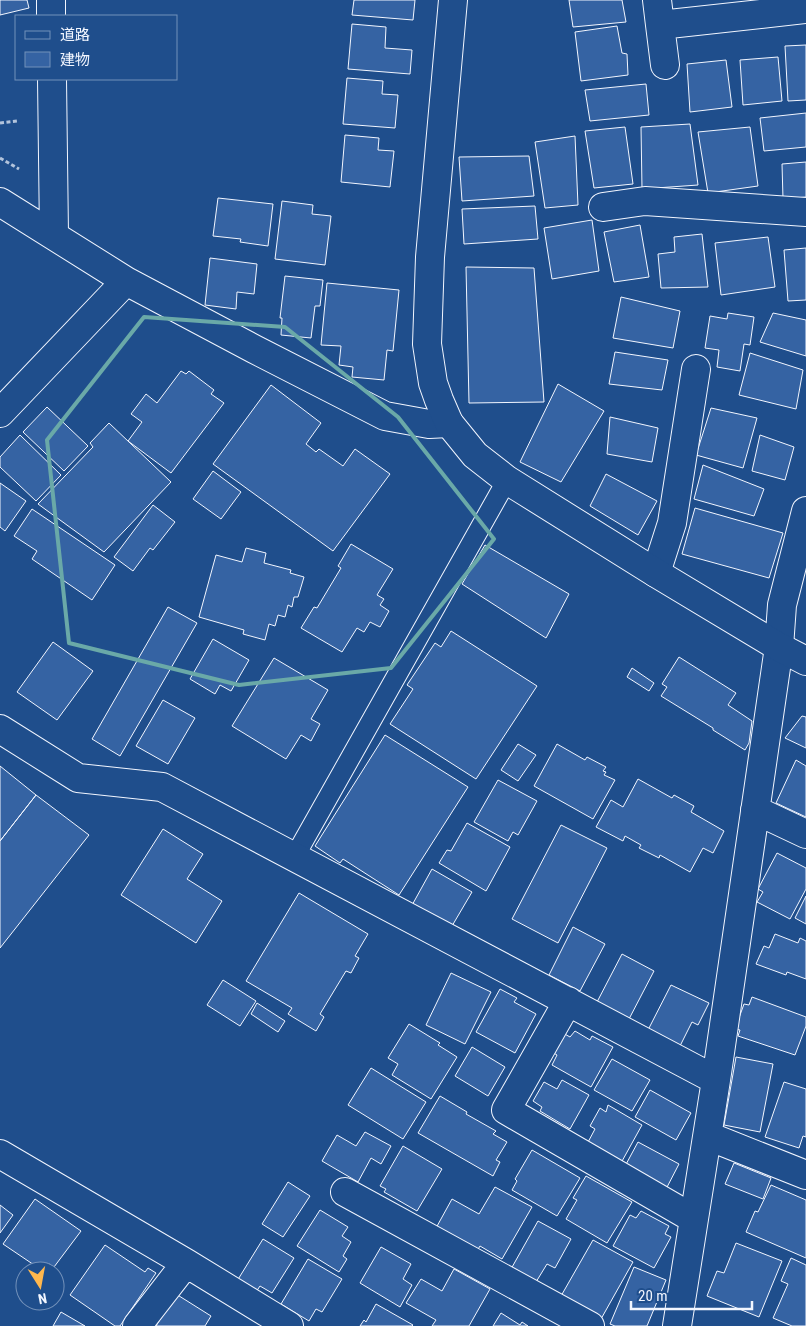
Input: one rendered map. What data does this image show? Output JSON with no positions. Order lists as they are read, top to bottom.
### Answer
{
  "legend": ["道路", "建物"],
  "scale_bar": "20 m",
  "north": "bottom"
}
